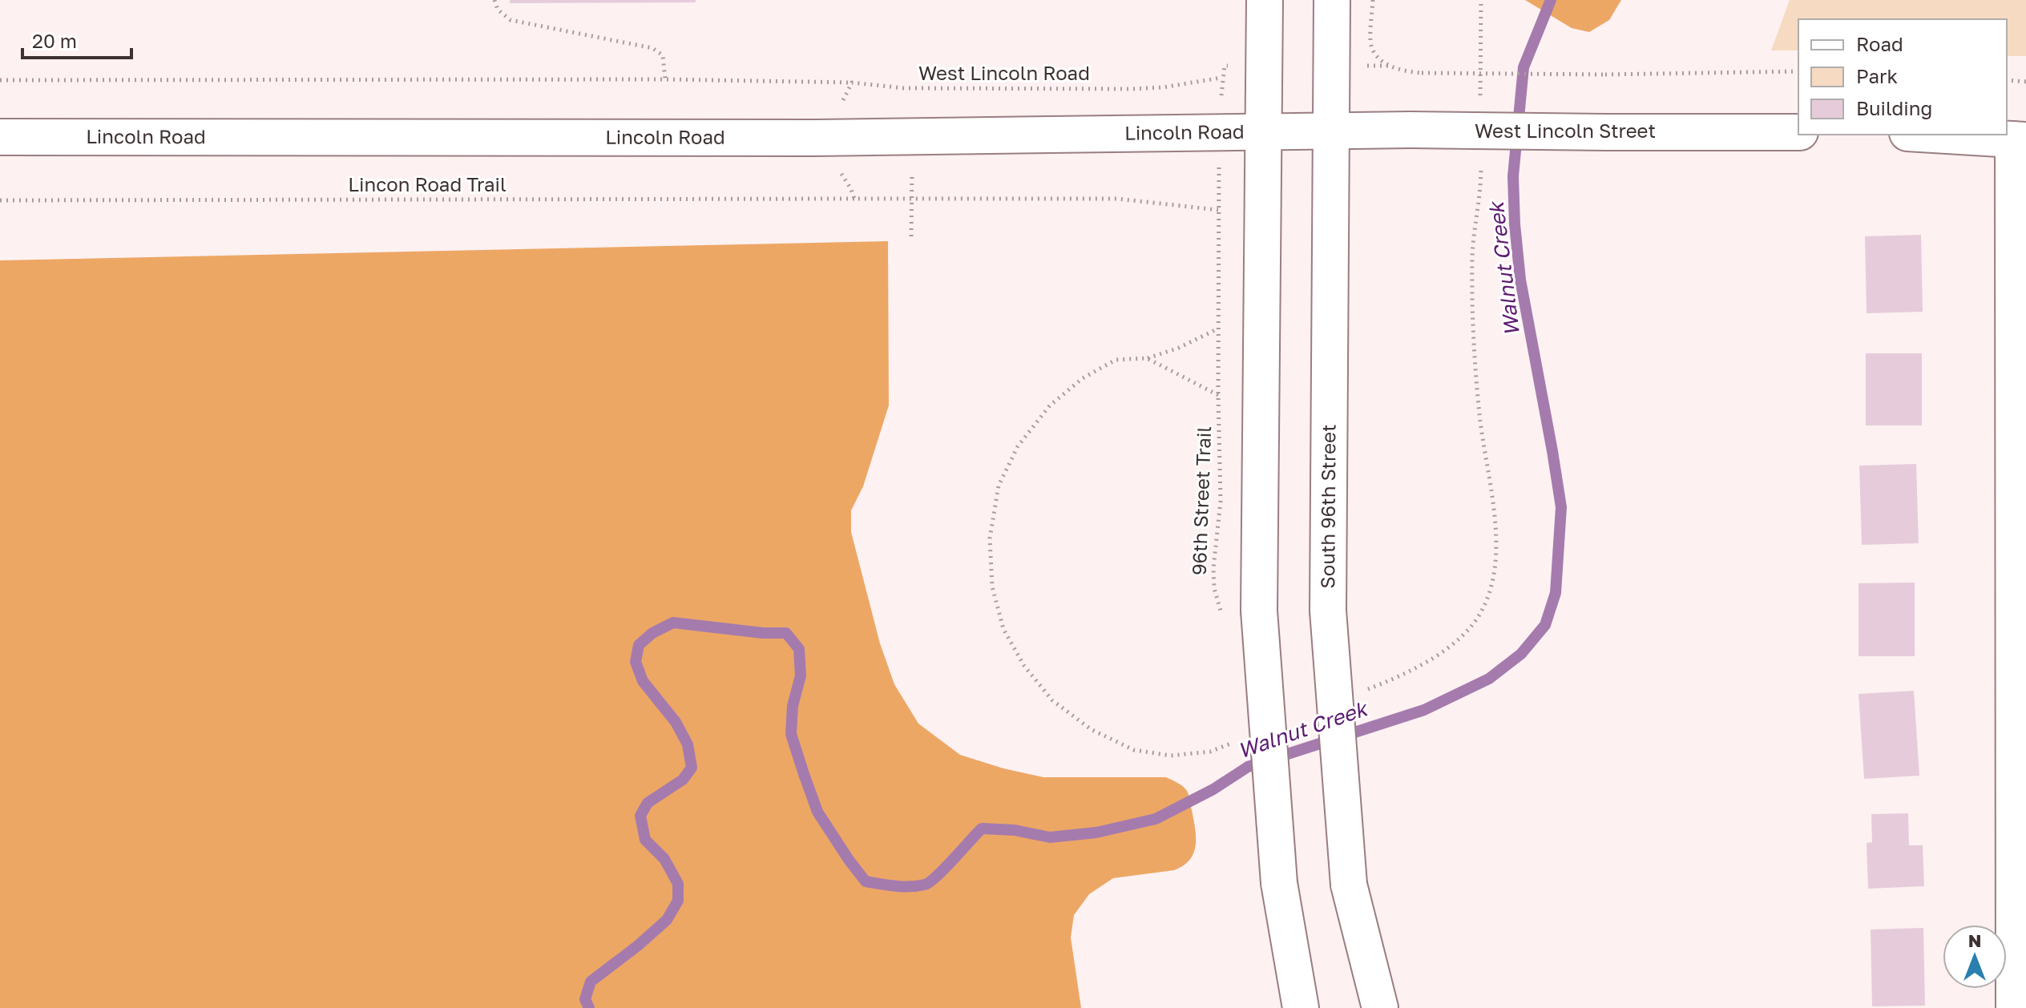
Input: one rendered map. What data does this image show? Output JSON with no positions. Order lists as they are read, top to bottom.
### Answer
{
  "streets": {
    "street": ["West Lincoln Street", "Lincoln Road", "South 96th Street"],
    "path": ["West Lincoln Road", "Lincon Road Trail", "96th Street Trail"]
  },
  "crossings": [
    ["West Lincoln Street", "Lincoln Road"],
    ["West Lincoln Street", "South 96th Street"],
    ["Lincoln Road", "South 96th Street"],
    ["Lincon Road Trail", "96th Street Trail"]
  ],
  "water": ["Walnut Creek"],
  "legend": ["Road", "Park", "Building"],
  "scale_bar": "20 m",
  "north": "top"
}
